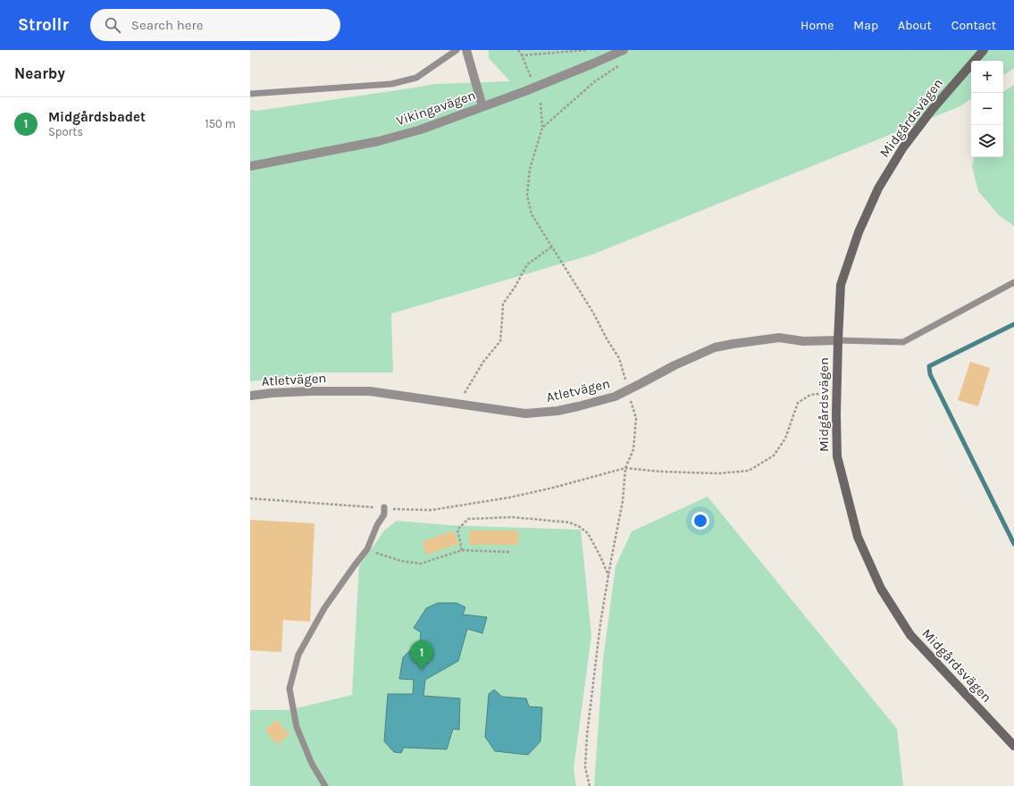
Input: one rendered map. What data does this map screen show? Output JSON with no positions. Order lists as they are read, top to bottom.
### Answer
{
  "streets": {
    "street": ["Vikingavägen", "Midgårdsvägen", "Atletvägen"]
  },
  "crossings": [
    ["Midgårdsvägen", "Atletvägen"]
  ],
  "page": {
    "header": "Strollr",
    "search": "Search here",
    "nav": [
      "Home",
      "Map",
      "About",
      "Contact"
    ],
    "heading": "Nearby",
    "map_buttons": ["+", "−"],
    "list": [
      {
        "mark": "1",
        "name": "Midgårdsbadet",
        "note": "Sports",
        "value": "150 m"
      }
    ],
    "pins": "1"
  }
}
